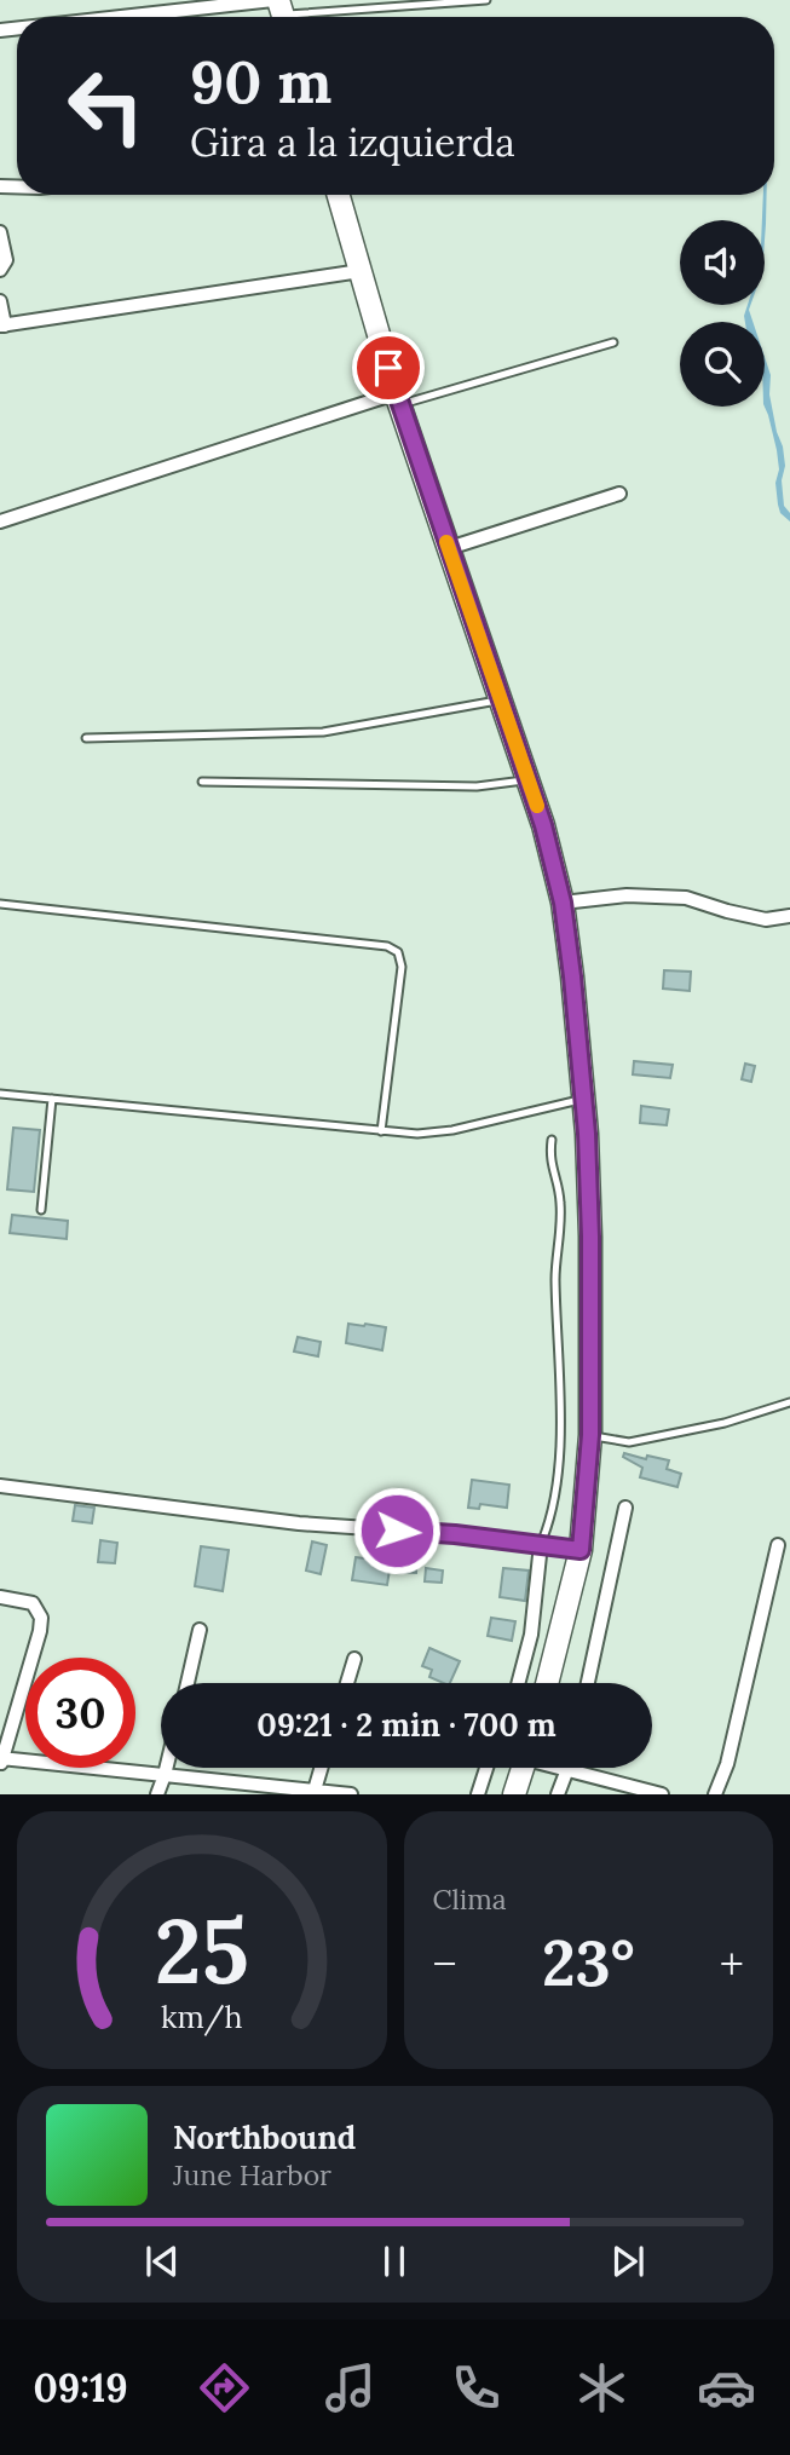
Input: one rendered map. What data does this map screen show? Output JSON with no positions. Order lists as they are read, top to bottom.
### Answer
{
  "page": {
    "turn": ["90 m", "Gira a la izquierda"],
    "limit": "30",
    "trip": "09:21 · 2 min · 700 m",
    "tile": "Clima",
    "heat": ["−", "23°", "+"],
    "song": ["Northbound", "June Harbor"],
    "tabs": "09:19",
    "gauge": ["25", "km/h"]
  }
}
